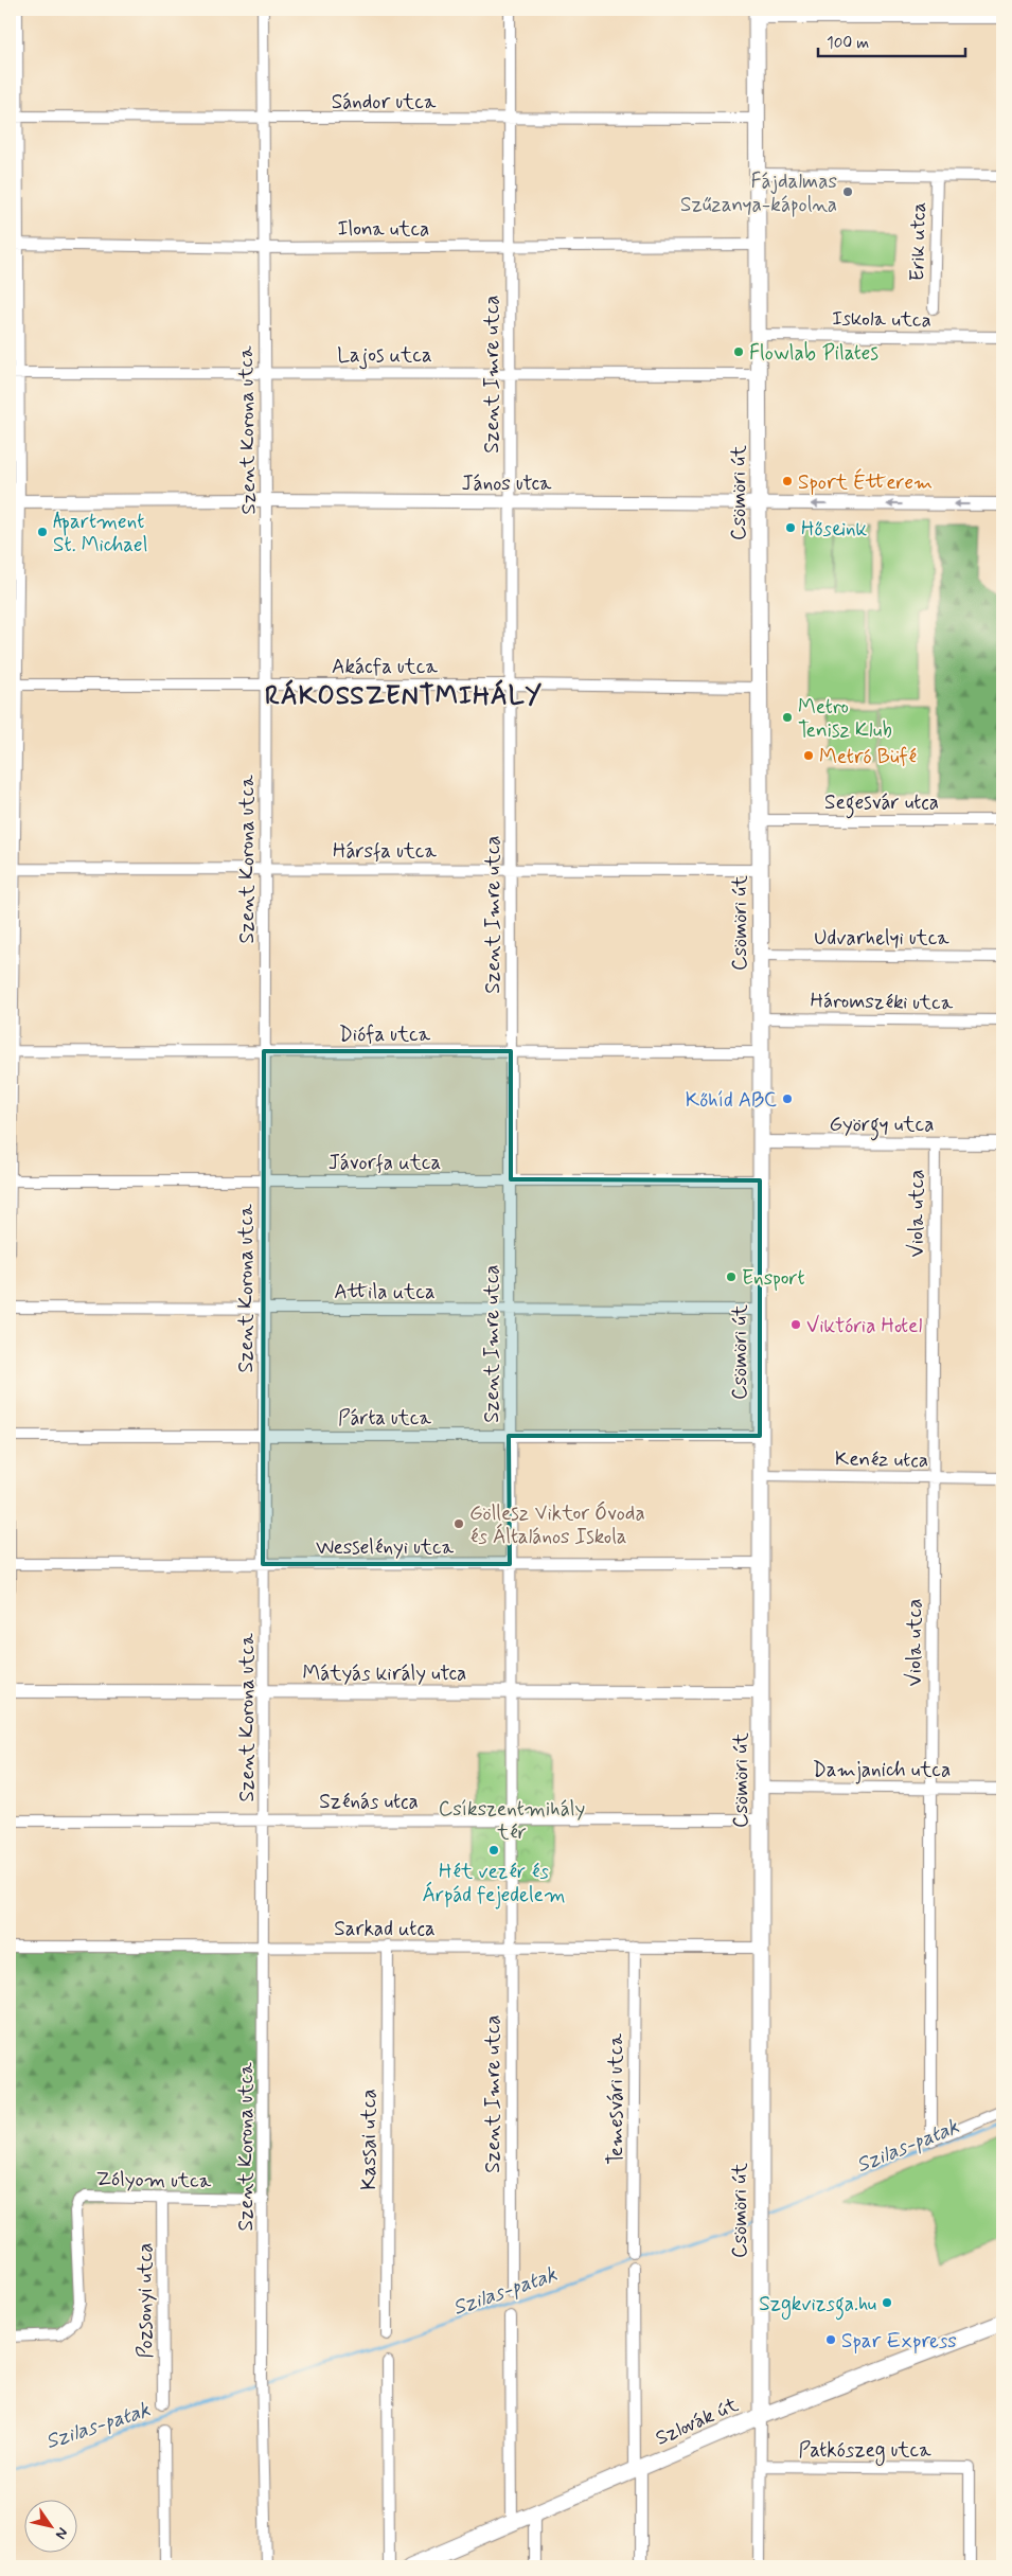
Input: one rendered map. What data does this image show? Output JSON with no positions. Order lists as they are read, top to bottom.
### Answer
{
  "streets": {
    "main road": ["Csömöri út", "Szlovák út"],
    "street": [
      "Sándor utca",
      "Ilona utca",
      "Erik utca",
      "Iskola utca",
      "Lajos utca",
      "Szent Imre utca",
      "Szent Korona utca",
      "János utca",
      "Akácfa utca",
      "Segesvár utca",
      "Hársfa utca",
      "Udvarhelyi utca",
      "Háromszéki utca",
      "Diófa utca",
      "György utca",
      "Jávorfa utca",
      "Viola utca",
      "Attila utca",
      "Párta utca",
      "Kenéz utca",
      "Wesselényi utca",
      "Mátyás király utca",
      "Damjanich utca",
      "Szénás utca",
      "Sarkad utca",
      "Temesvári utca",
      "Kassai utca",
      "Zólyom utca",
      "Pozsonyi utca",
      "Patkószeg utca"
    ]
  },
  "crossings": [
    ["Sándor utca", "Szent Imre utca"],
    ["Sándor utca", "Szent Korona utca"],
    ["Sándor utca", "Csömöri út"],
    ["Ilona utca", "Szent Imre utca"],
    ["Ilona utca", "Szent Korona utca"],
    ["Ilona utca", "Csömöri út"],
    ["Iskola utca", "Csömöri út"],
    ["Lajos utca", "Szent Imre utca"],
    ["Lajos utca", "Szent Korona utca"],
    ["Lajos utca", "Csömöri út"],
    ["Szent Imre utca", "János utca"],
    ["Szent Imre utca", "Akácfa utca"],
    ["Szent Imre utca", "Hársfa utca"],
    ["Szent Imre utca", "Diófa utca"],
    ["Szent Imre utca", "Jávorfa utca"],
    ["Szent Imre utca", "Attila utca"],
    ["Szent Imre utca", "Párta utca"],
    ["Szent Imre utca", "Wesselényi utca"],
    ["Szent Imre utca", "Mátyás király utca"],
    ["Szent Imre utca", "Szénás utca"],
    ["Szent Imre utca", "Sarkad utca"],
    ["Szent Korona utca", "János utca"],
    ["Szent Korona utca", "Akácfa utca"],
    ["Szent Korona utca", "Hársfa utca"],
    ["Szent Korona utca", "Diófa utca"],
    ["Szent Korona utca", "Jávorfa utca"],
    ["Szent Korona utca", "Attila utca"],
    ["Szent Korona utca", "Párta utca"],
    ["Szent Korona utca", "Wesselényi utca"],
    ["Szent Korona utca", "Mátyás király utca"],
    ["Szent Korona utca", "Szénás utca"],
    ["Szent Korona utca", "Sarkad utca"],
    ["Szent Korona utca", "Zólyom utca"],
    ["János utca", "Csömöri út"],
    ["Csömöri út", "Akácfa utca"],
    ["Csömöri út", "Segesvár utca"],
    ["Csömöri út", "Hársfa utca"],
    ["Csömöri út", "Udvarhelyi utca"],
    ["Csömöri út", "Háromszéki utca"],
    ["Csömöri út", "Diófa utca"],
    ["Csömöri út", "György utca"],
    ["Csömöri út", "Jávorfa utca"],
    ["Csömöri út", "Attila utca"],
    ["Csömöri út", "Párta utca"],
    ["Csömöri út", "Kenéz utca"],
    ["Csömöri út", "Wesselényi utca"],
    ["Csömöri út", "Mátyás király utca"],
    ["Csömöri út", "Damjanich utca"],
    ["Csömöri út", "Szénás utca"],
    ["Csömöri út", "Sarkad utca"],
    ["Csömöri út", "Szlovák út"],
    ["Csömöri út", "Patkószeg utca"],
    ["György utca", "Viola utca"],
    ["Viola utca", "Kenéz utca"],
    ["Viola utca", "Damjanich utca"],
    ["Sarkad utca", "Temesvári utca"],
    ["Sarkad utca", "Kassai utca"],
    ["Zólyom utca", "Pozsonyi utca"]
  ],
  "districts": ["RÁKOSSZENTMIHÁLY"],
  "water": ["Szilas-patak"],
  "parks": ["Csíkszentmihály tér"],
  "places": [
    "Fájdalmas Szűzanya-kápolna",
    "Flowlab Pilates",
    "Sport Étterem",
    "Hőseink",
    "Apartment St. Michael",
    "Metro Tenisz Klub",
    "Metró Büfé",
    "Kőhíd ABC",
    "Ensport",
    "Viktória Hotel",
    "Göllesz Viktor Óvoda és Általános Iskola",
    "Hét vezér és Árpád fejedelem",
    "Szgkvizsga.hu",
    "Spar Express"
  ],
  "scale_bar": "100 m",
  "north": "bottom right"
}
